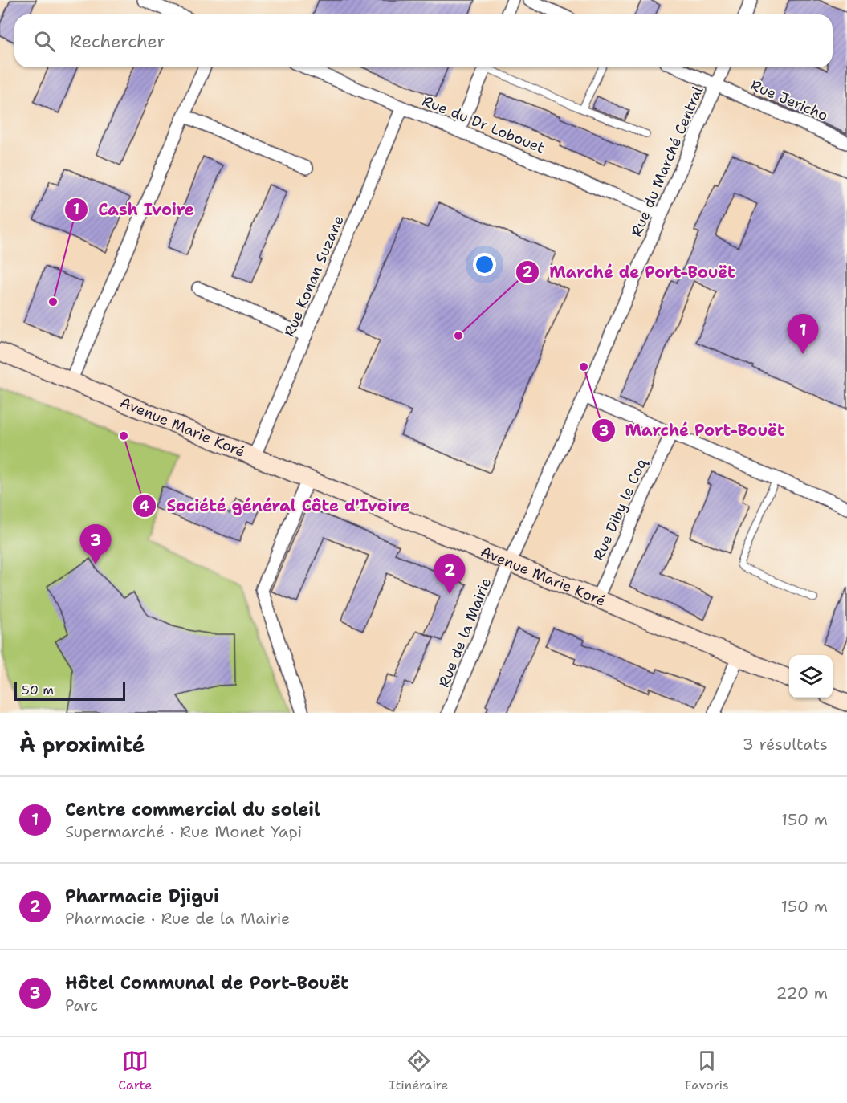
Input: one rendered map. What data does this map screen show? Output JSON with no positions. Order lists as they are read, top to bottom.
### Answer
{
  "streets": {
    "main road": ["Avenue Marie Koré"],
    "street": [
      "Rue Jericho",
      "Rue du Dr Lobouet",
      "Rue du Marché Central",
      "Rue Konan Suzane",
      "Rue Diby le Coq",
      "Rue de la Mairie"
    ]
  },
  "crossings": [
    ["Rue Jericho", "Rue du Marché Central"],
    ["Rue du Dr Lobouet", "Rue du Marché Central"],
    ["Rue du Dr Lobouet", "Rue Konan Suzane"],
    ["Rue du Marché Central", "Avenue Marie Koré"],
    ["Rue du Marché Central", "Rue de la Mairie"],
    ["Rue Konan Suzane", "Avenue Marie Koré"],
    ["Avenue Marie Koré", "Rue Diby le Coq"],
    ["Avenue Marie Koré", "Rue de la Mairie"]
  ],
  "places": [
    "Cash Ivoire",
    "Marché de Port-Bouët",
    "Marché Port-Bouët",
    "Société général Côte d'Ivoire"
  ],
  "scale_bar": "50 m",
  "page": {
    "search": "Rechercher",
    "pins": ["1", "3", "2"],
    "scale": "50 m",
    "heading": ["À proximité", "3 résultats"],
    "list": [
      {
        "mark": "1",
        "name": "Centre commercial du soleil",
        "note": "Supermarché · Rue Monet Yapi",
        "value": "150 m"
      },
      {
        "mark": "2",
        "name": "Pharmacie Djigui",
        "note": "Pharmacie · Rue de la Mairie",
        "value": "150 m"
      },
      {
        "mark": "3",
        "name": "Hôtel Communal de Port-Bouët",
        "note": "Parc",
        "value": "220 m"
      }
    ],
    "nav": ["Carte", "Itinéraire", "Favoris"]
  }
}
